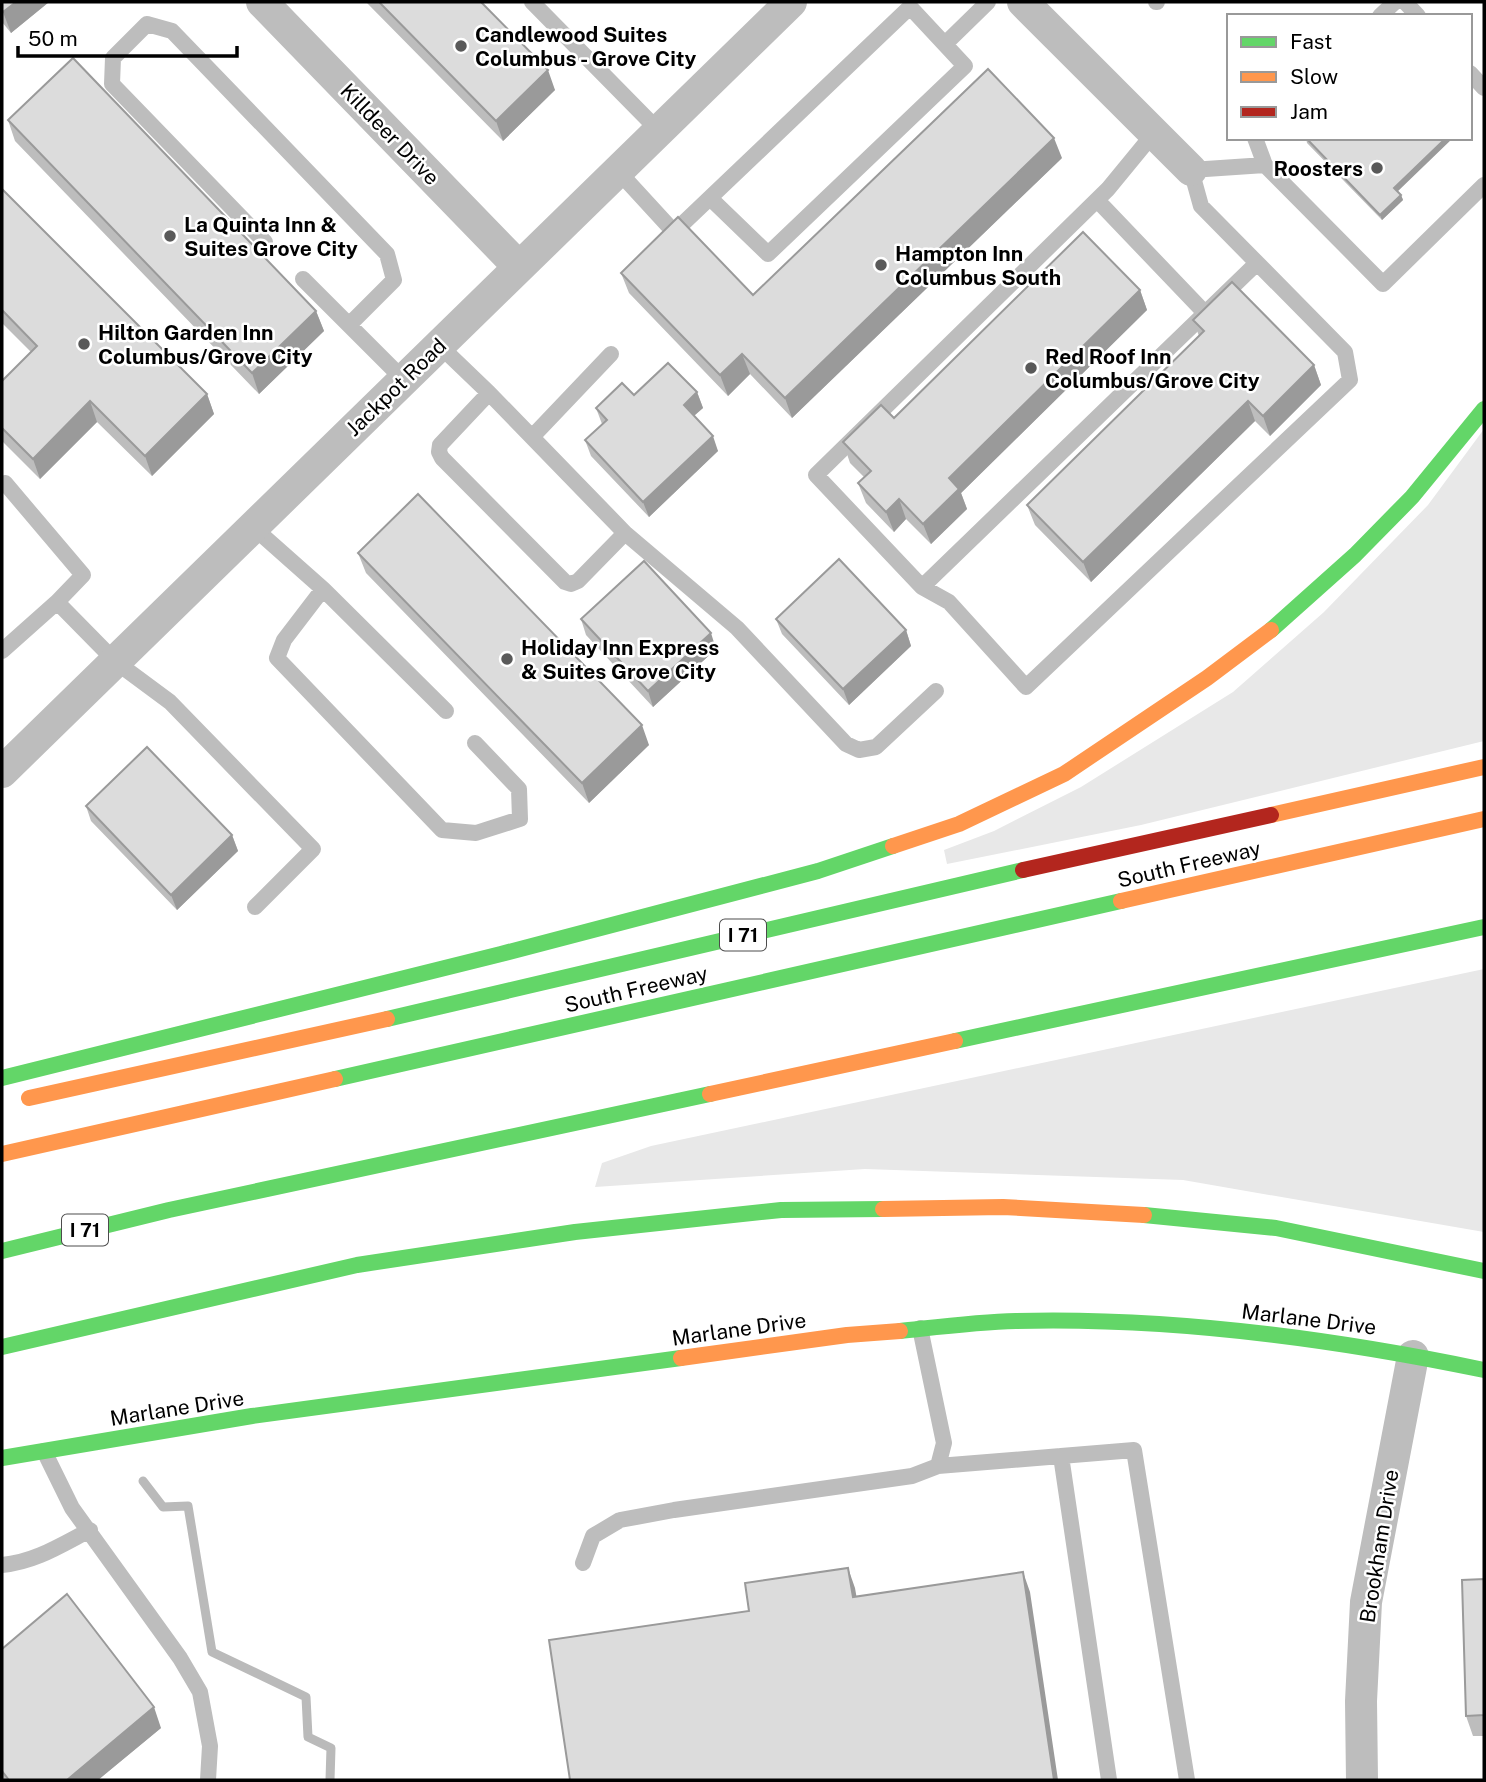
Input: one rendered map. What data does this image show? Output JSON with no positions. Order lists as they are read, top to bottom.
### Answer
{
  "streets": {
    "main road": ["South Freeway", "I 71", "Marlane Drive"],
    "street": ["Killdeer Drive", "Jackpot Road", "Brookham Drive"]
  },
  "crossings": [
    ["Killdeer Drive", "Jackpot Road"],
    ["Marlane Drive", "Brookham Drive"]
  ],
  "places": [
    "Candlewood Suites Columbus - Grove City",
    "Roosters",
    "La Quinta Inn & Suites Grove City",
    "Hampton Inn Columbus South",
    "Hilton Garden Inn Columbus/Grove City",
    "Red Roof Inn Columbus/Grove City",
    "Holiday Inn Express & Suites Grove City"
  ],
  "legend": ["Fast", "Slow", "Jam"],
  "scale_bar": "50 m"
}
